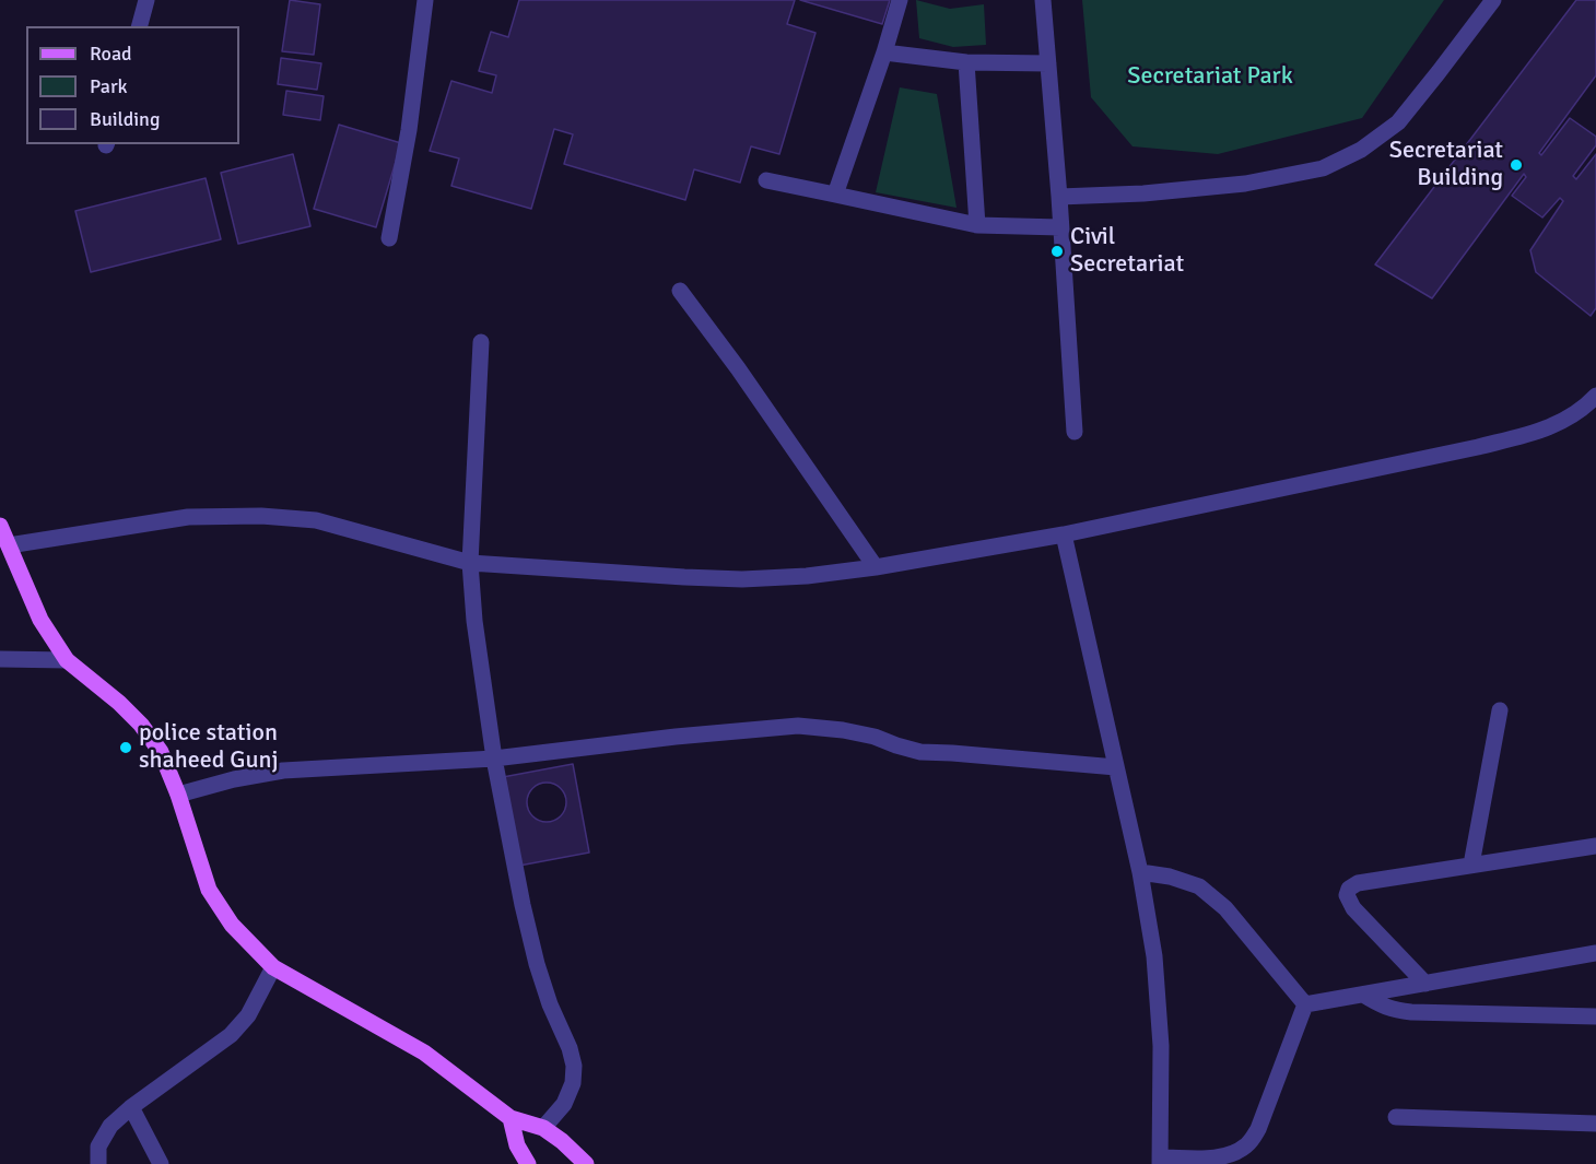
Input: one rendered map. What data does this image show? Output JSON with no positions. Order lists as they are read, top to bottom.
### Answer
{
  "parks": ["Secretariat Park"],
  "places": ["Secretariat Building", "Civil Secretariat", "police station shaheed Gunj"],
  "legend": ["Road", "Park", "Building"]
}
